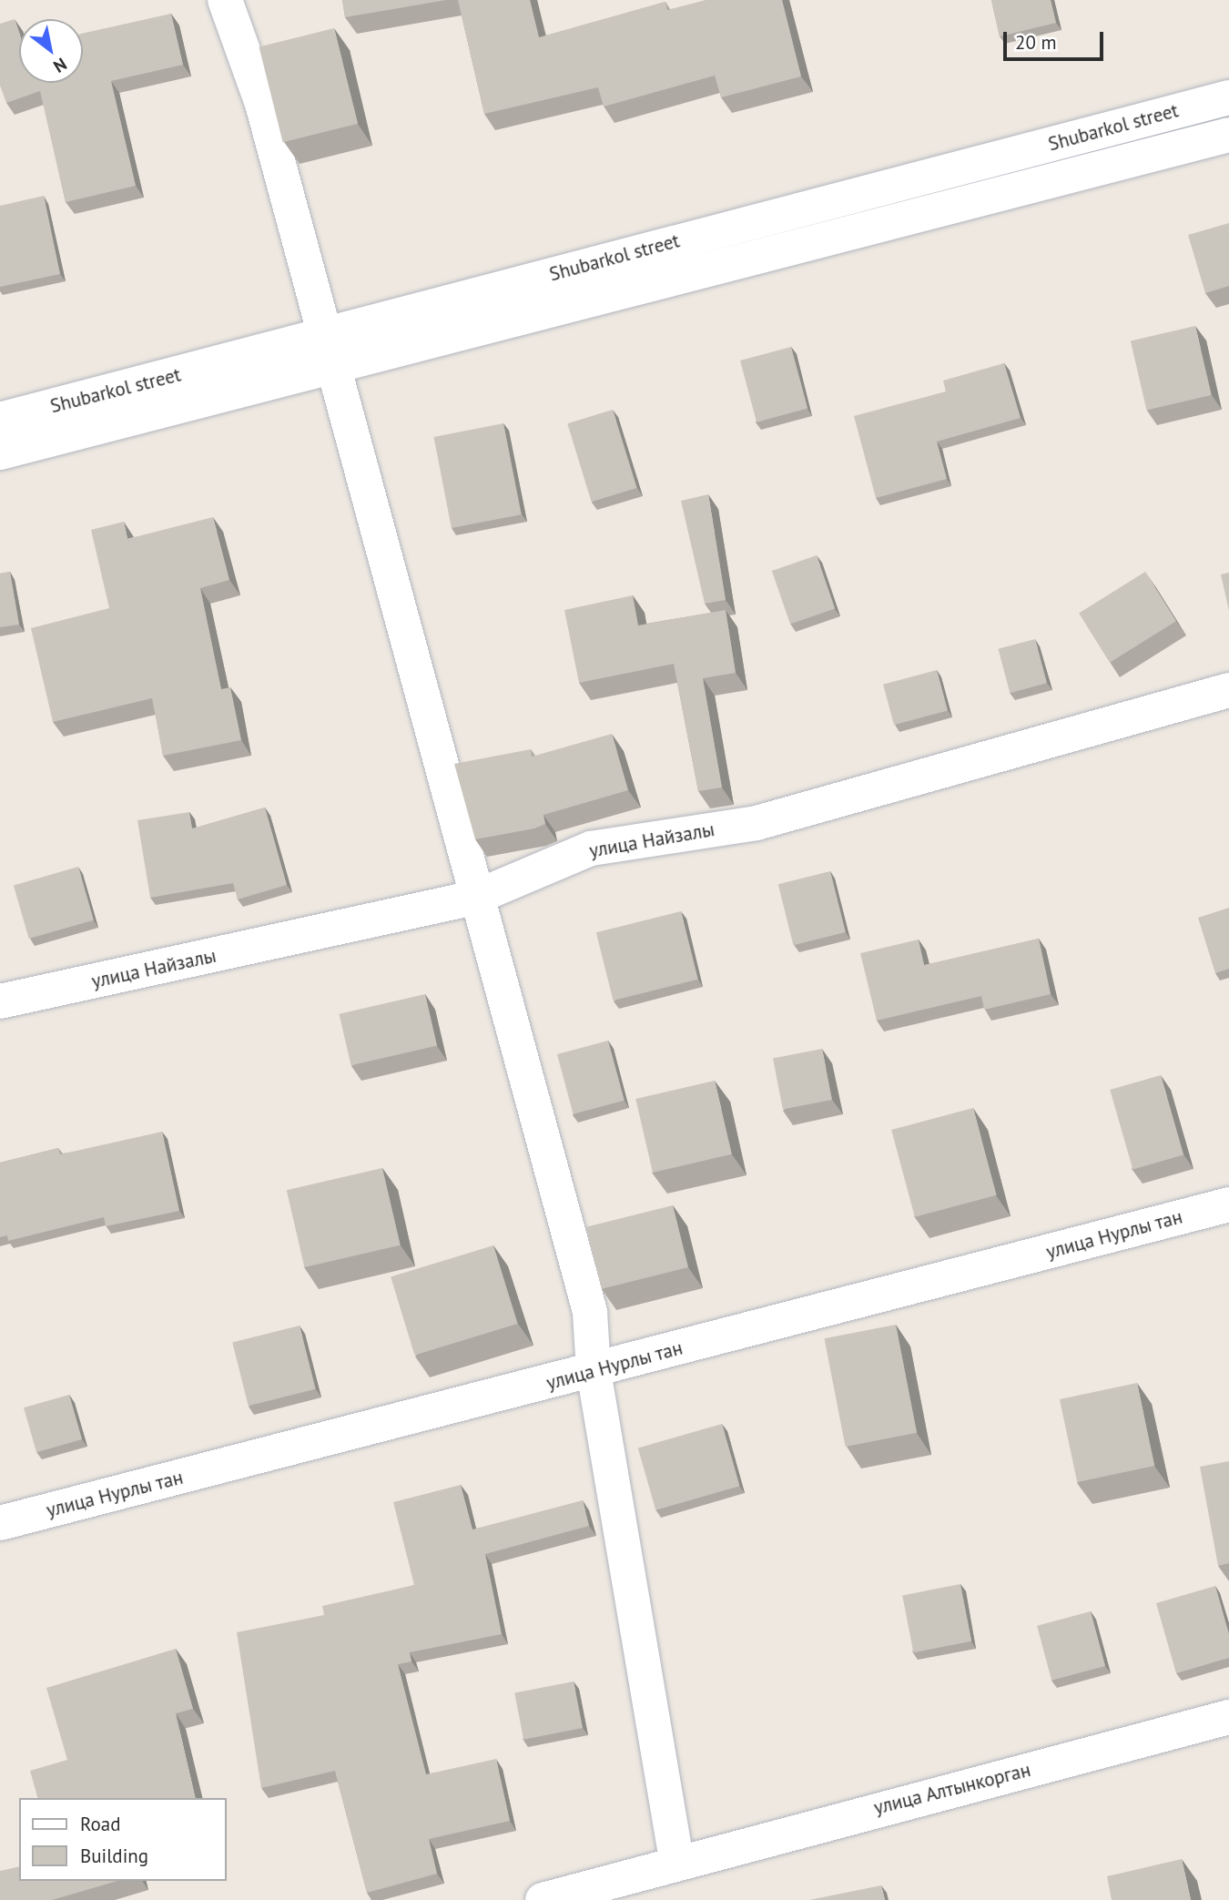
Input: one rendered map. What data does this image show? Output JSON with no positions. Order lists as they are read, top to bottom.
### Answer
{
  "streets": {
    "street": [
      "Shubarkol street",
      "улица Найзалы",
      "улица Нурлы тан",
      "улица Алтынкорган"
    ]
  },
  "legend": ["Road", "Building"],
  "scale_bar": "20 m",
  "north": "bottom right"
}
